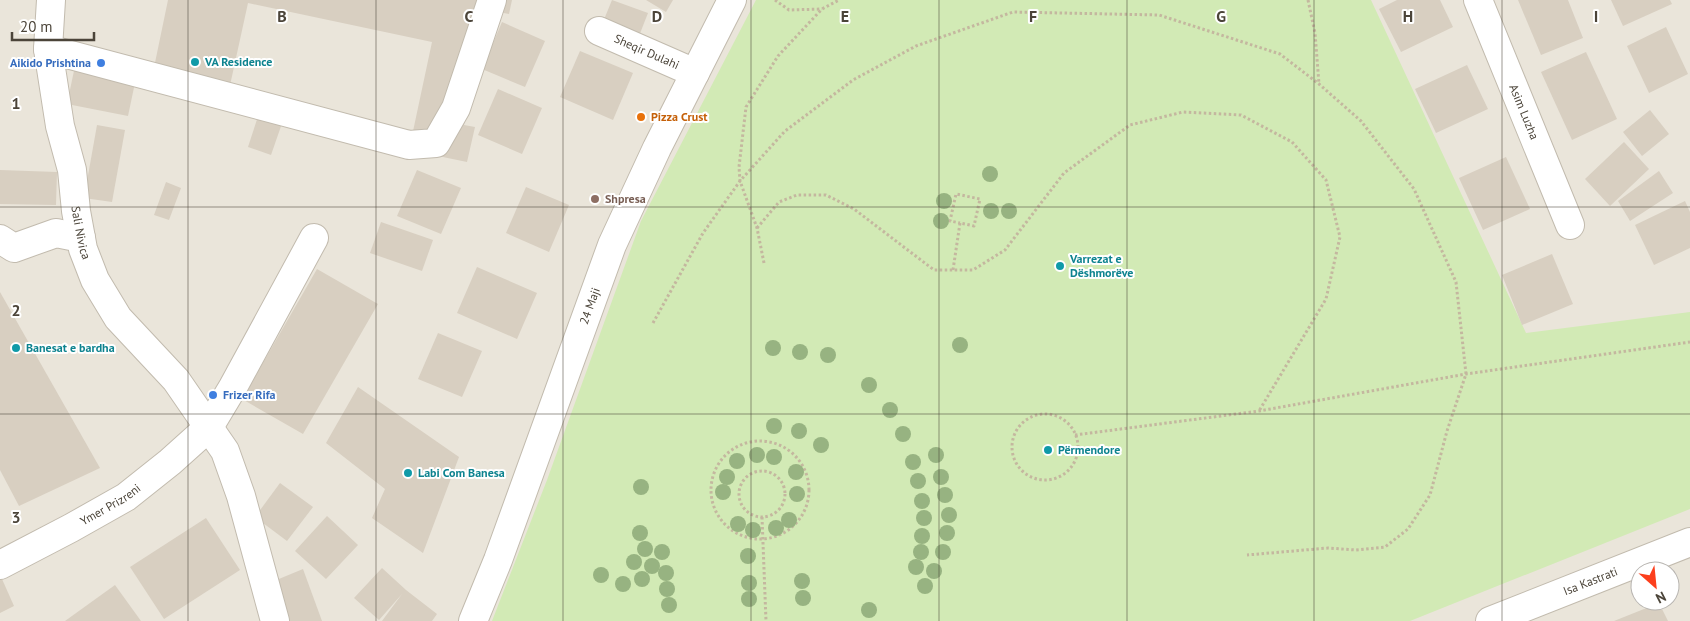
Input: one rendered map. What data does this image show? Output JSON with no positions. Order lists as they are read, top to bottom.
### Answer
{
  "streets": {
    "street": [
      "Sheqir Dulahi",
      "Asim Luzha",
      "Sali Nivica",
      "24 Maji",
      "Ymer Prizreni",
      "Isa Kastrati"
    ]
  },
  "crossings": [
    ["Sheqir Dulahi", "24 Maji"],
    ["Sali Nivica", "Ymer Prizreni"]
  ],
  "places": [
    "VA Residence",
    "Aikido Prishtina",
    "Pizza Crust",
    "Shpresa",
    "Varrezat e Dëshmorëve",
    "Banesat e bardha",
    "Frizer Rifa",
    "Përmendore",
    "Labi Com Banesa"
  ],
  "scale_bar": "20 m",
  "north": "bottom right",
  "grid": {
    "columns": [
      "B",
      "C",
      "D",
      "E",
      "F",
      "G",
      "H",
      "I"
    ],
    "rows": ["1", "2", "3"]
  }
}
